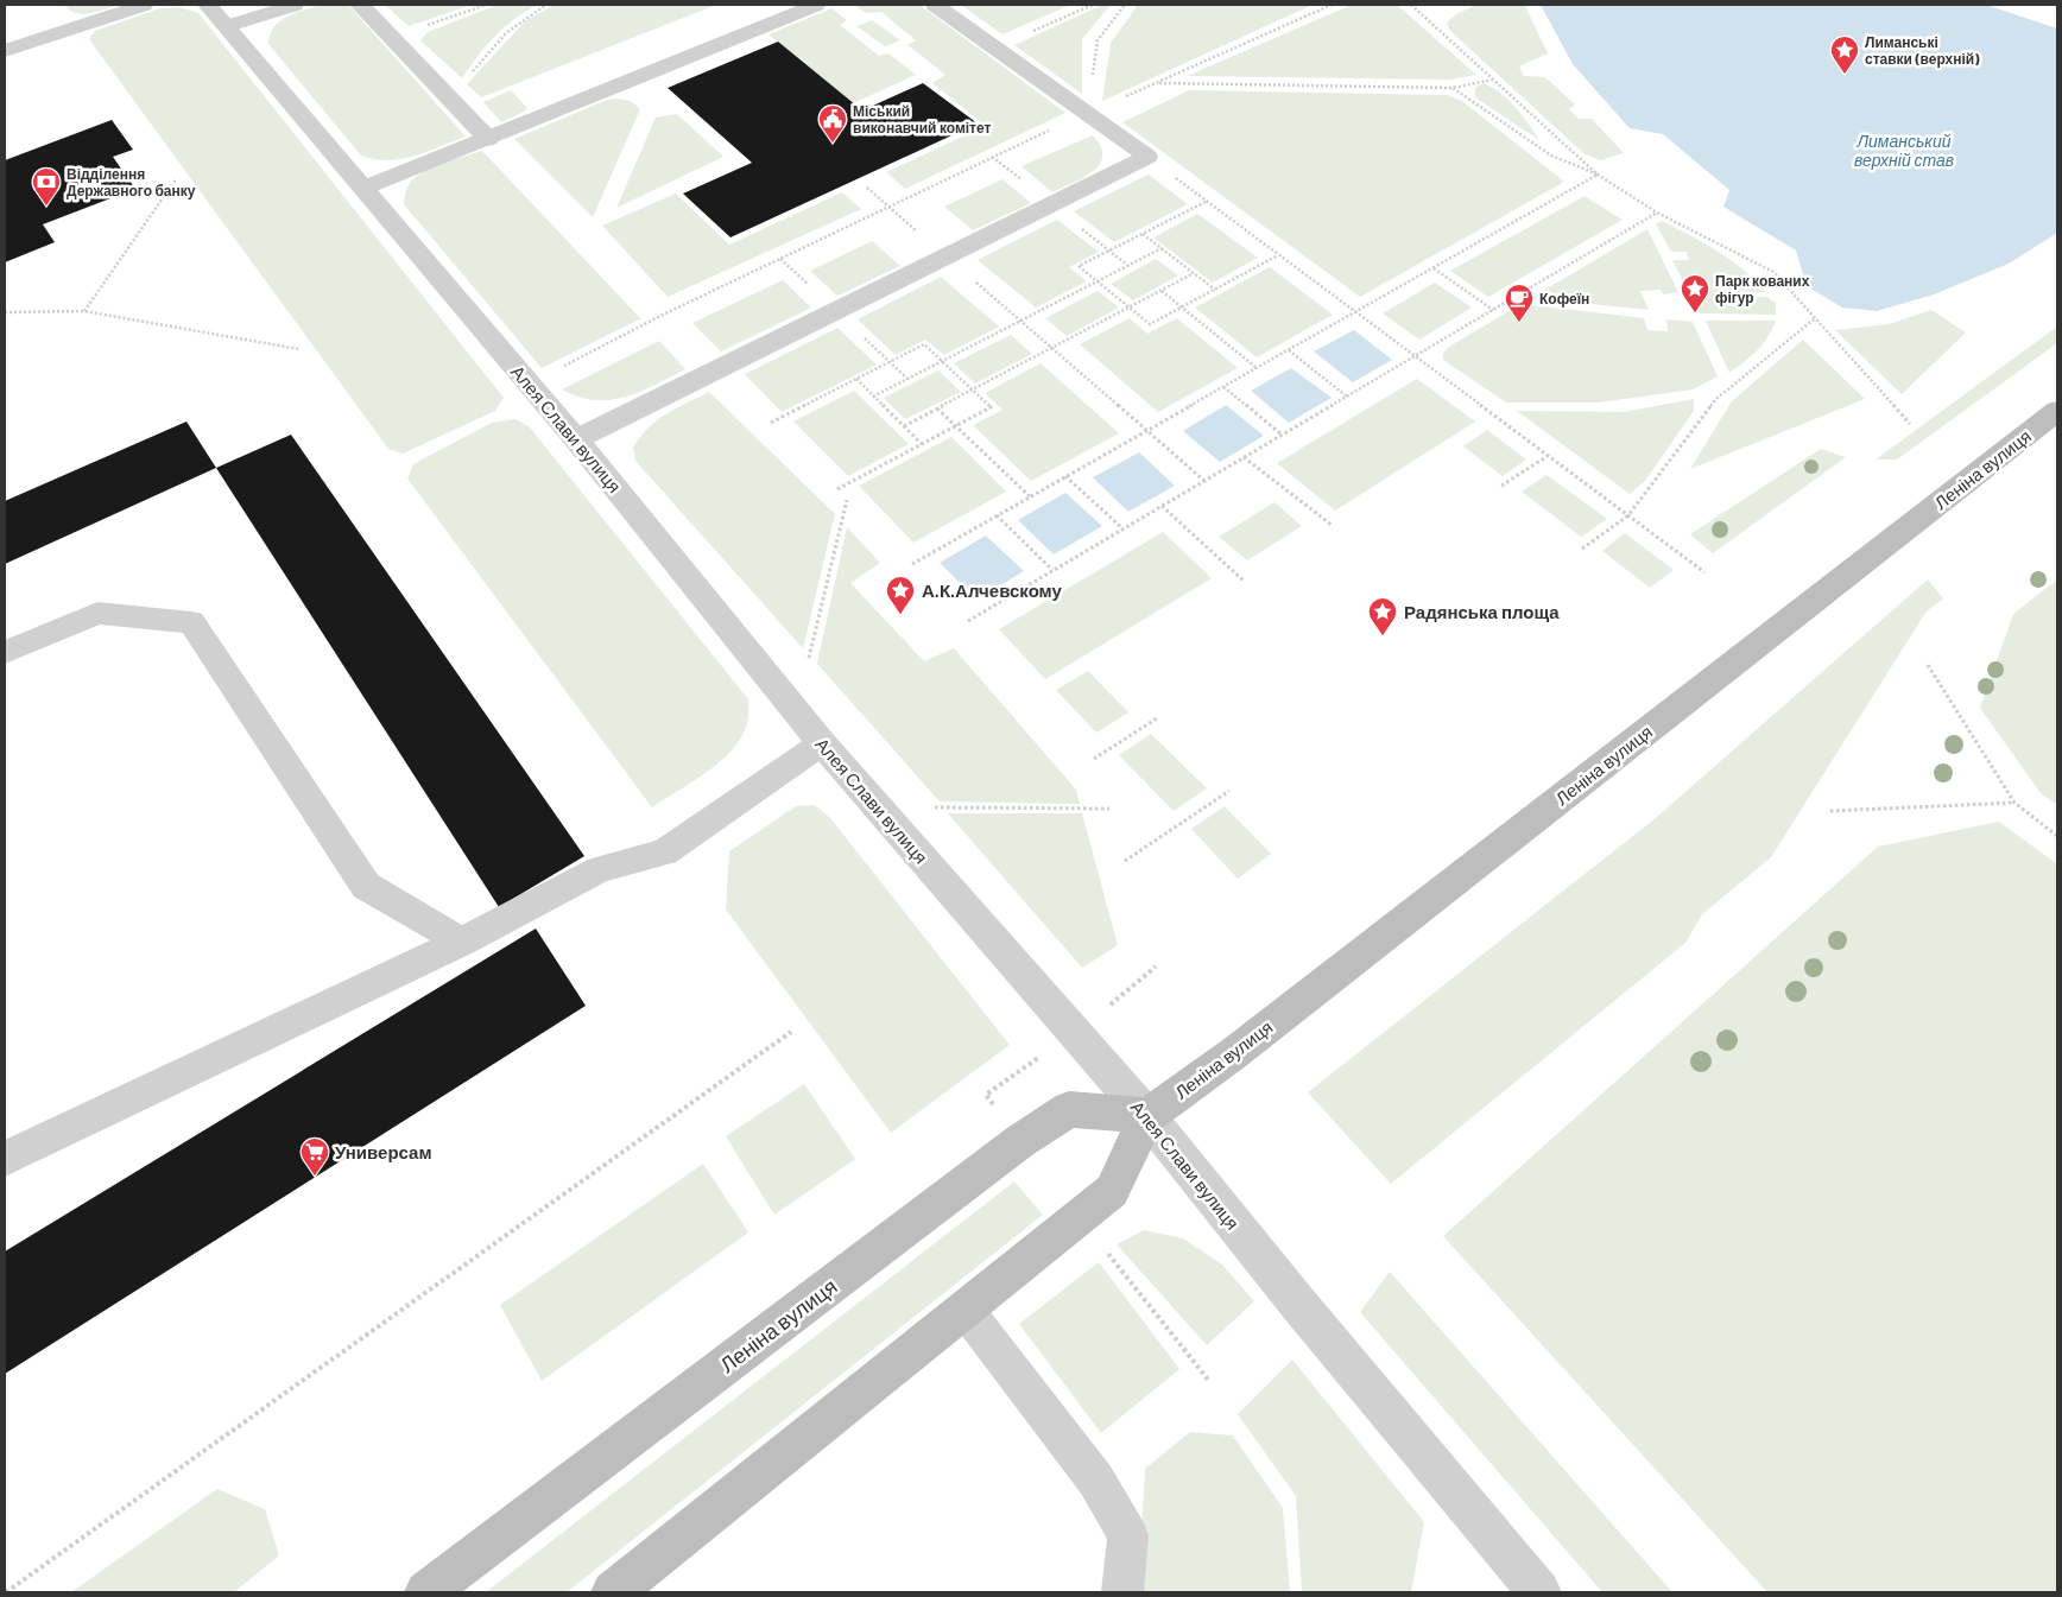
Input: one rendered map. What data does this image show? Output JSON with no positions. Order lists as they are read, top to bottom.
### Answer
{
  "streets": {
    "street": ["Алея Слави вулиця", "Леніна вулиця"]
  },
  "crossings": [
    ["Алея Слави вулиця", "Леніна вулиця"]
  ],
  "water": ["Лиманський верхній став"],
  "places": {
    "place": [
      "Лиманські ставки (верхній)",
      "Парк кованих фігур",
      "А.К.Алчевскому",
      "Радянська площа"
    ],
    "public building": ["Міський виконавчий комітет"],
    "bank": ["Відділення Державного банку"],
    "cafe": ["Кофеїн"],
    "supermarket": ["Универсам"]
  }
}
